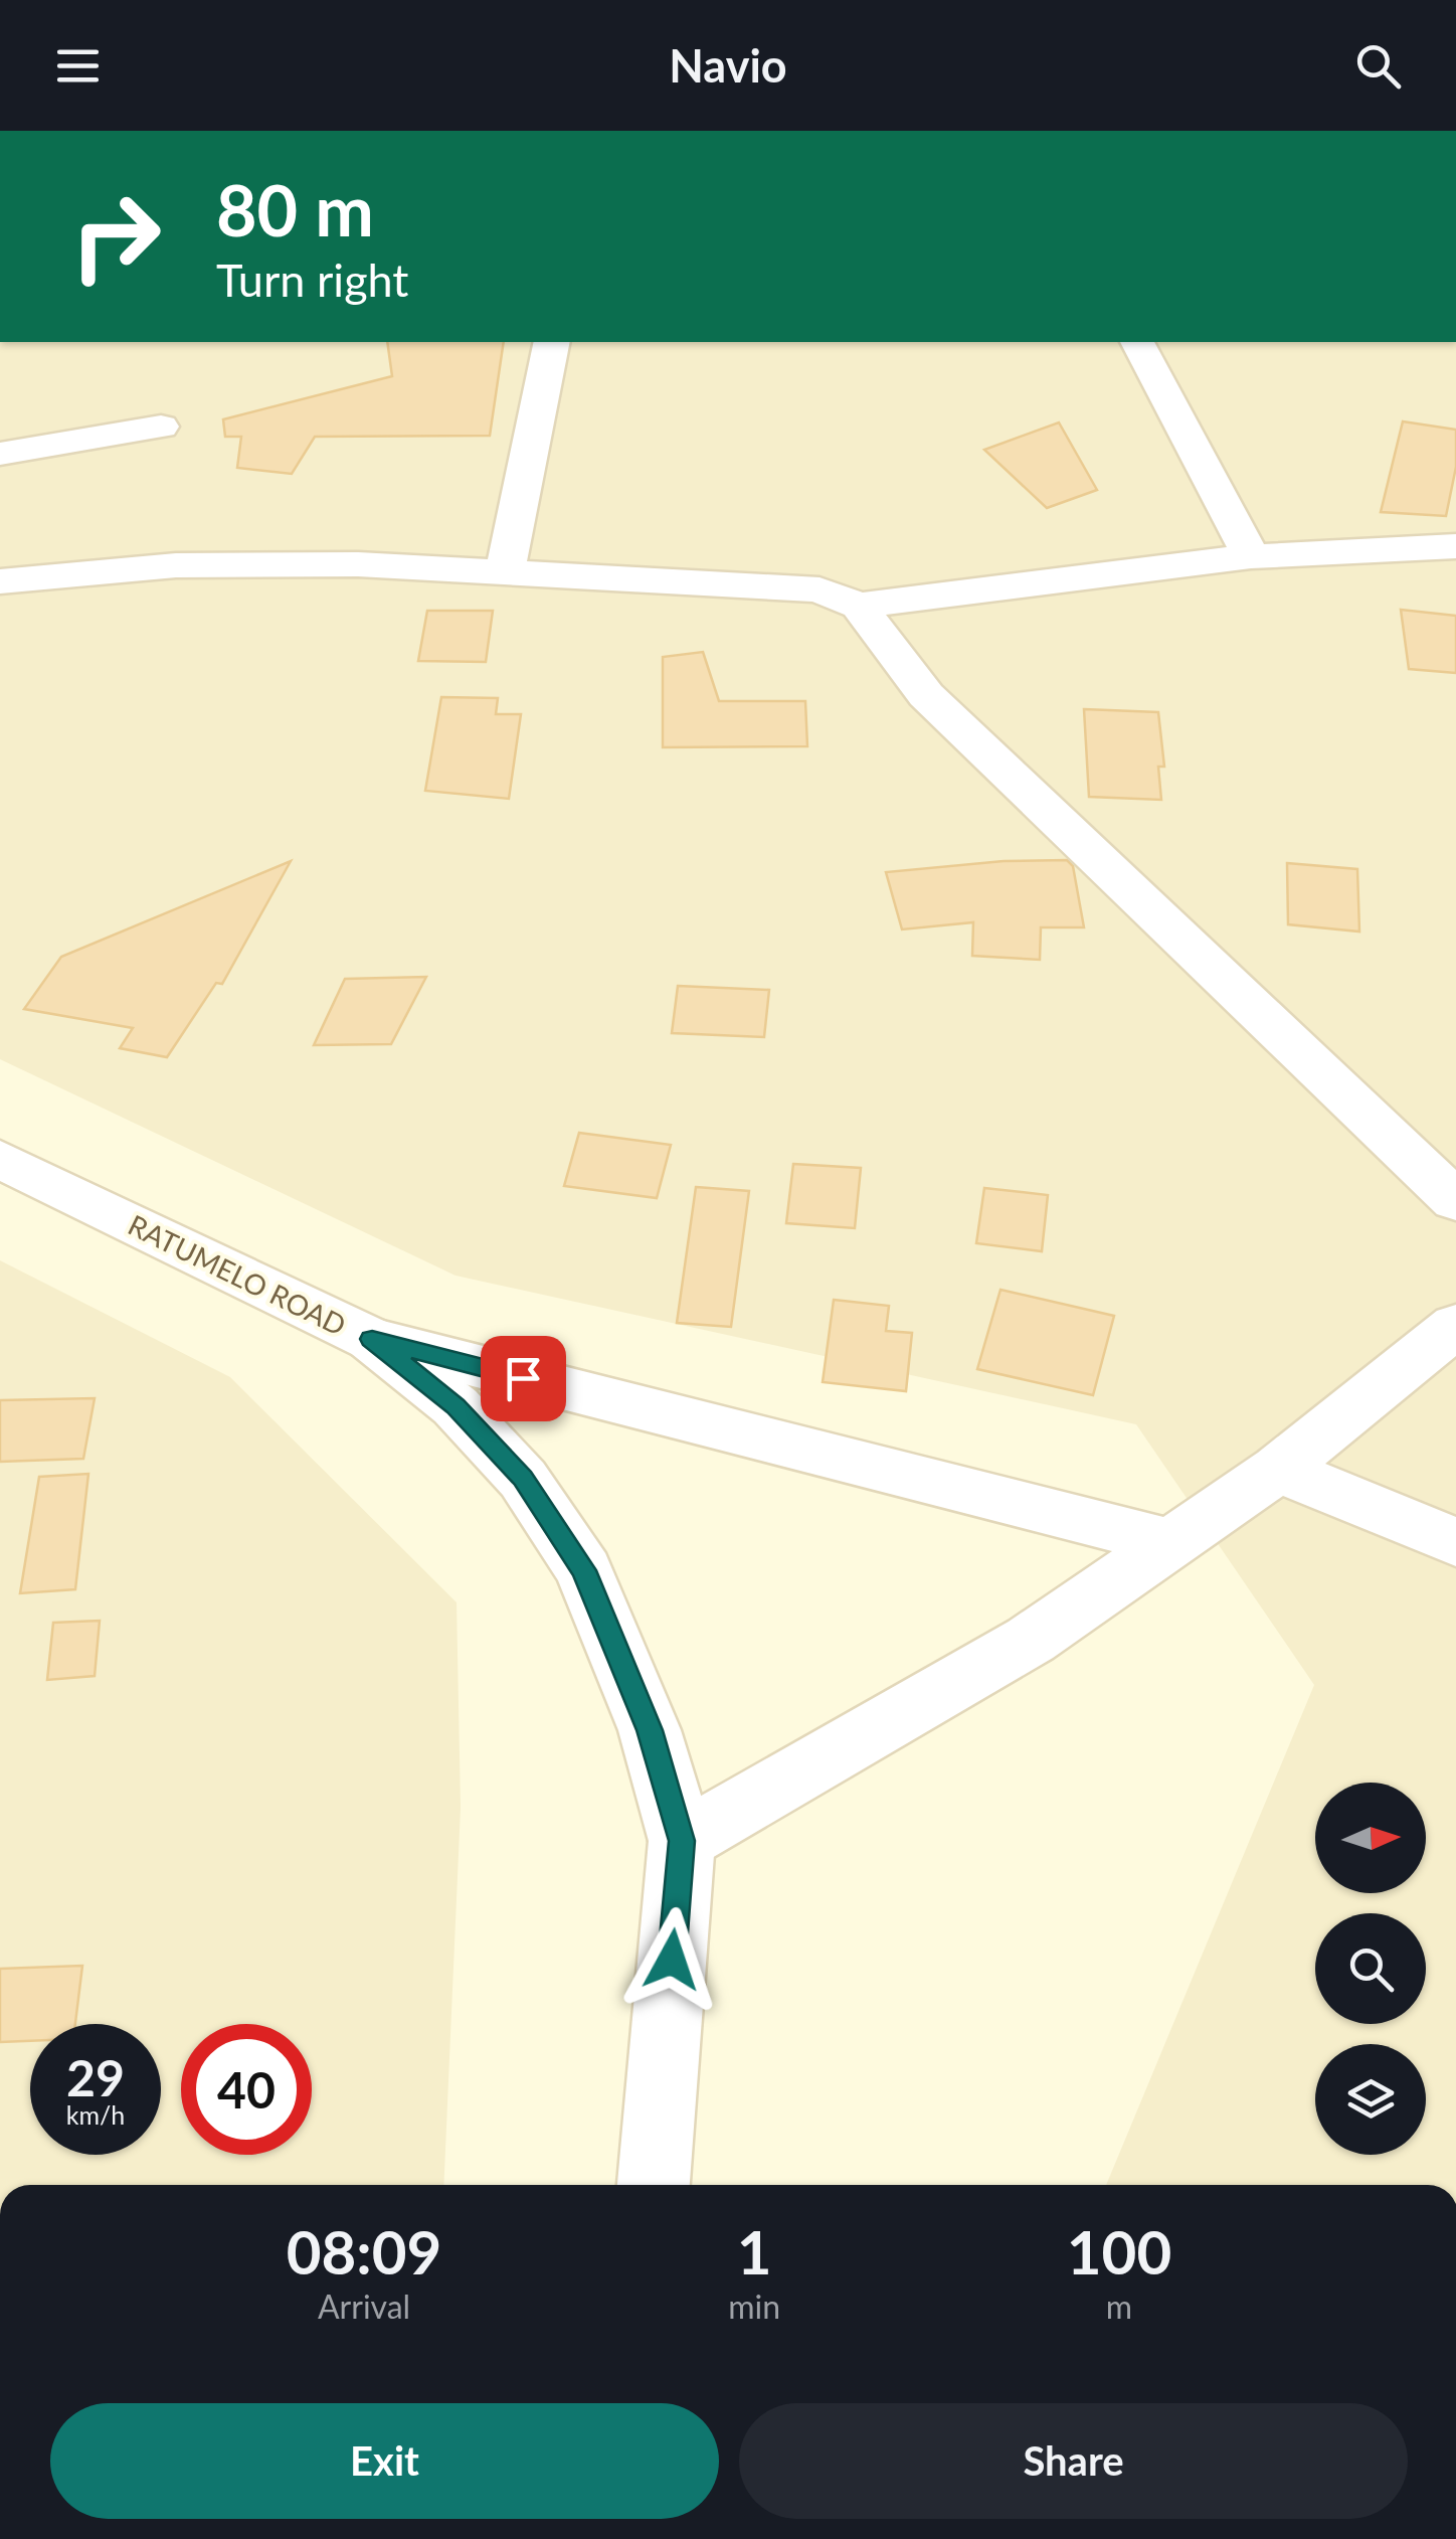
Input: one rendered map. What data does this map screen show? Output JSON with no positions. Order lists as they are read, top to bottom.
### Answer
{
  "streets": {
    "street": ["RATUMELO ROAD"]
  },
  "north": "right",
  "page": {
    "header": "Navio",
    "turn": ["80 m", "Turn right"],
    "speed": "29 km/h",
    "limit": "40",
    "eta": [
      "08:09",
      "Arrival",
      "1",
      "min",
      "100",
      "m"
    ],
    "buttons": ["Exit", "Share"]
  }
}
